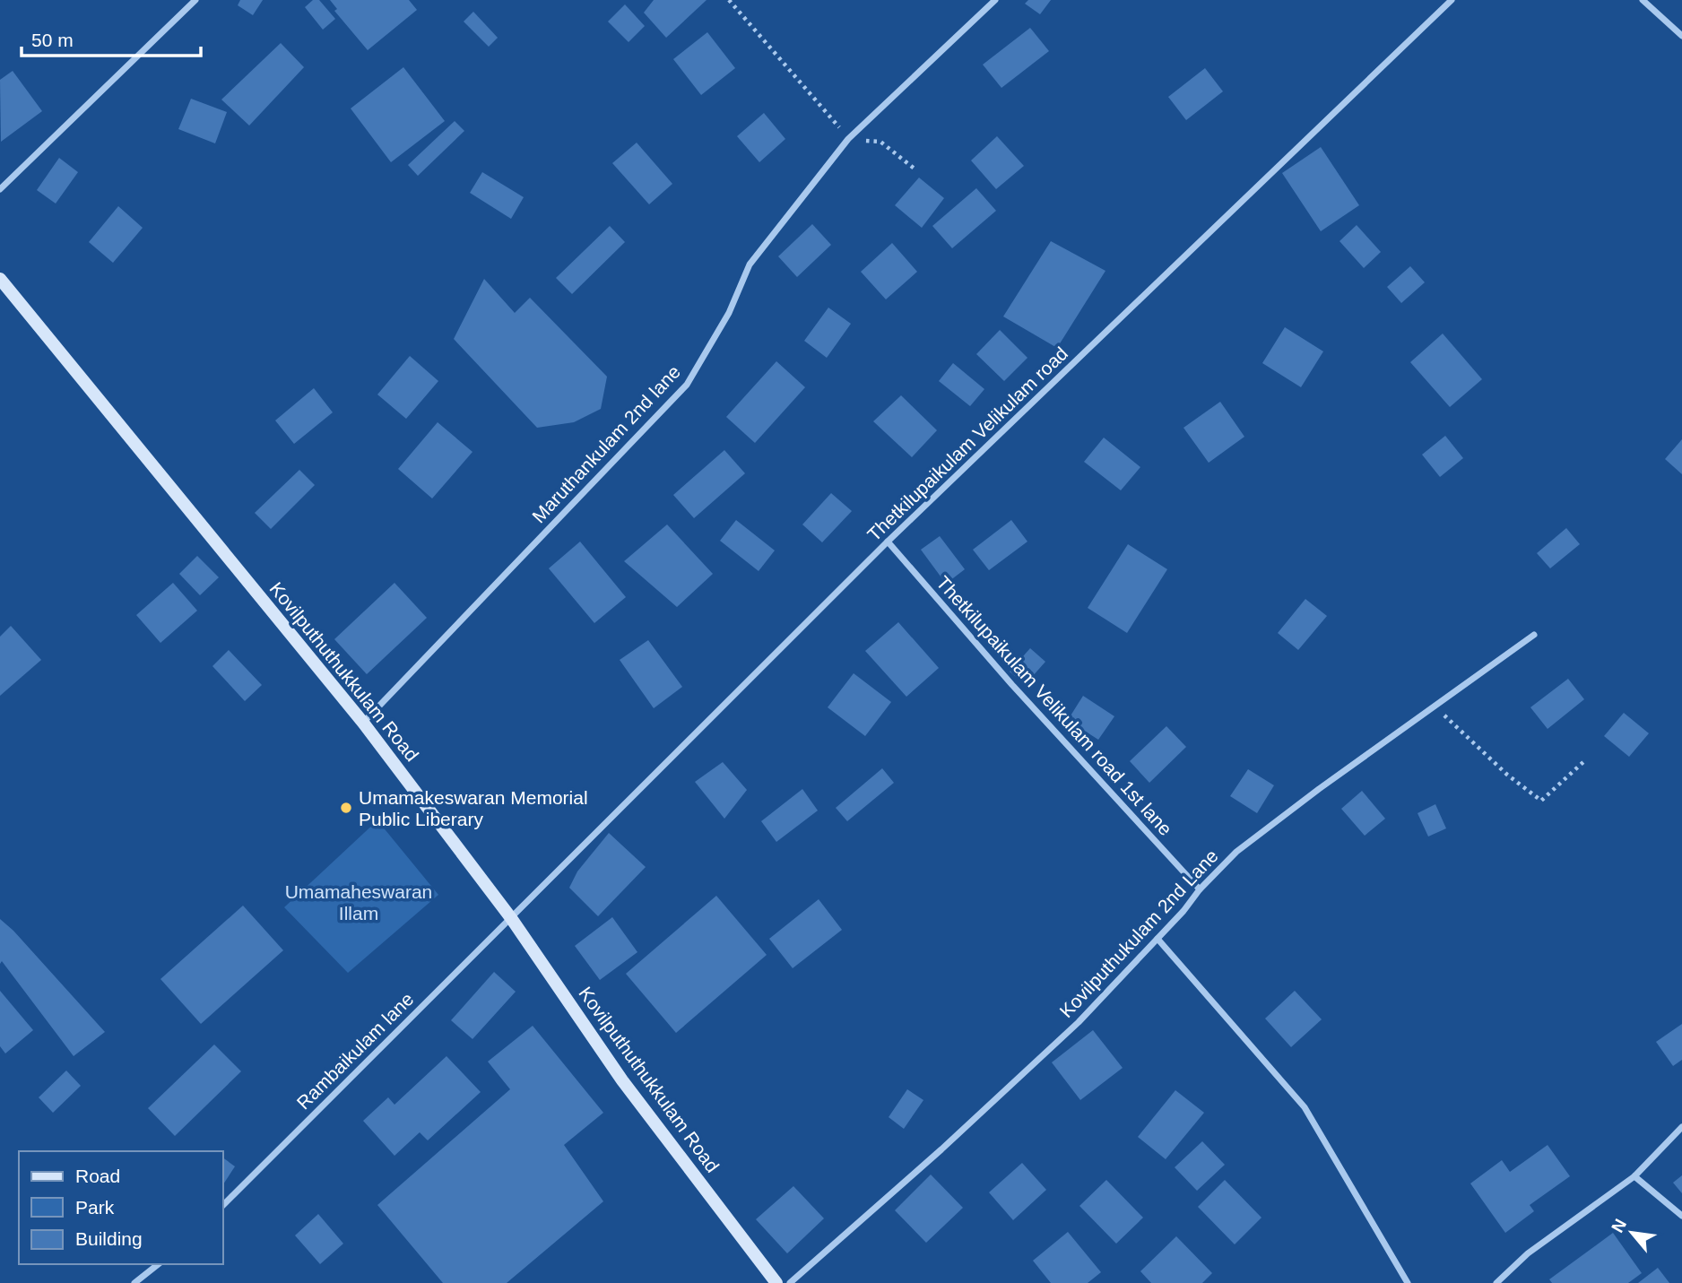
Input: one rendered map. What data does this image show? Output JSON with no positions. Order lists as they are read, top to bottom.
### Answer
{
  "streets": {
    "street": [
      "Maruthankulam 2nd lane",
      "Thetkilupaikulam Velikulam road",
      "Kovilputhuthukkulam Road",
      "Thetkilupaikulam Velikulam road 1st lane",
      "Kovilputhukulam 2nd Lane",
      "Rambaikulam lane"
    ]
  },
  "crossings": [
    ["Maruthankulam 2nd lane", "Kovilputhuthukkulam Road"],
    ["Thetkilupaikulam Velikulam road", "Kovilputhuthukkulam Road"],
    ["Thetkilupaikulam Velikulam road", "Thetkilupaikulam Velikulam road 1st lane"],
    ["Thetkilupaikulam Velikulam road", "Rambaikulam lane"],
    ["Kovilputhuthukkulam Road", "Rambaikulam lane"],
    ["Thetkilupaikulam Velikulam road 1st lane", "Kovilputhukulam 2nd Lane"]
  ],
  "parks": ["Umamaheswaran Illam"],
  "places": ["Umamakeswaran Memorial Public Liberary"],
  "legend": ["Road", "Park", "Building"],
  "scale_bar": "50 m",
  "north": "top left"
}
